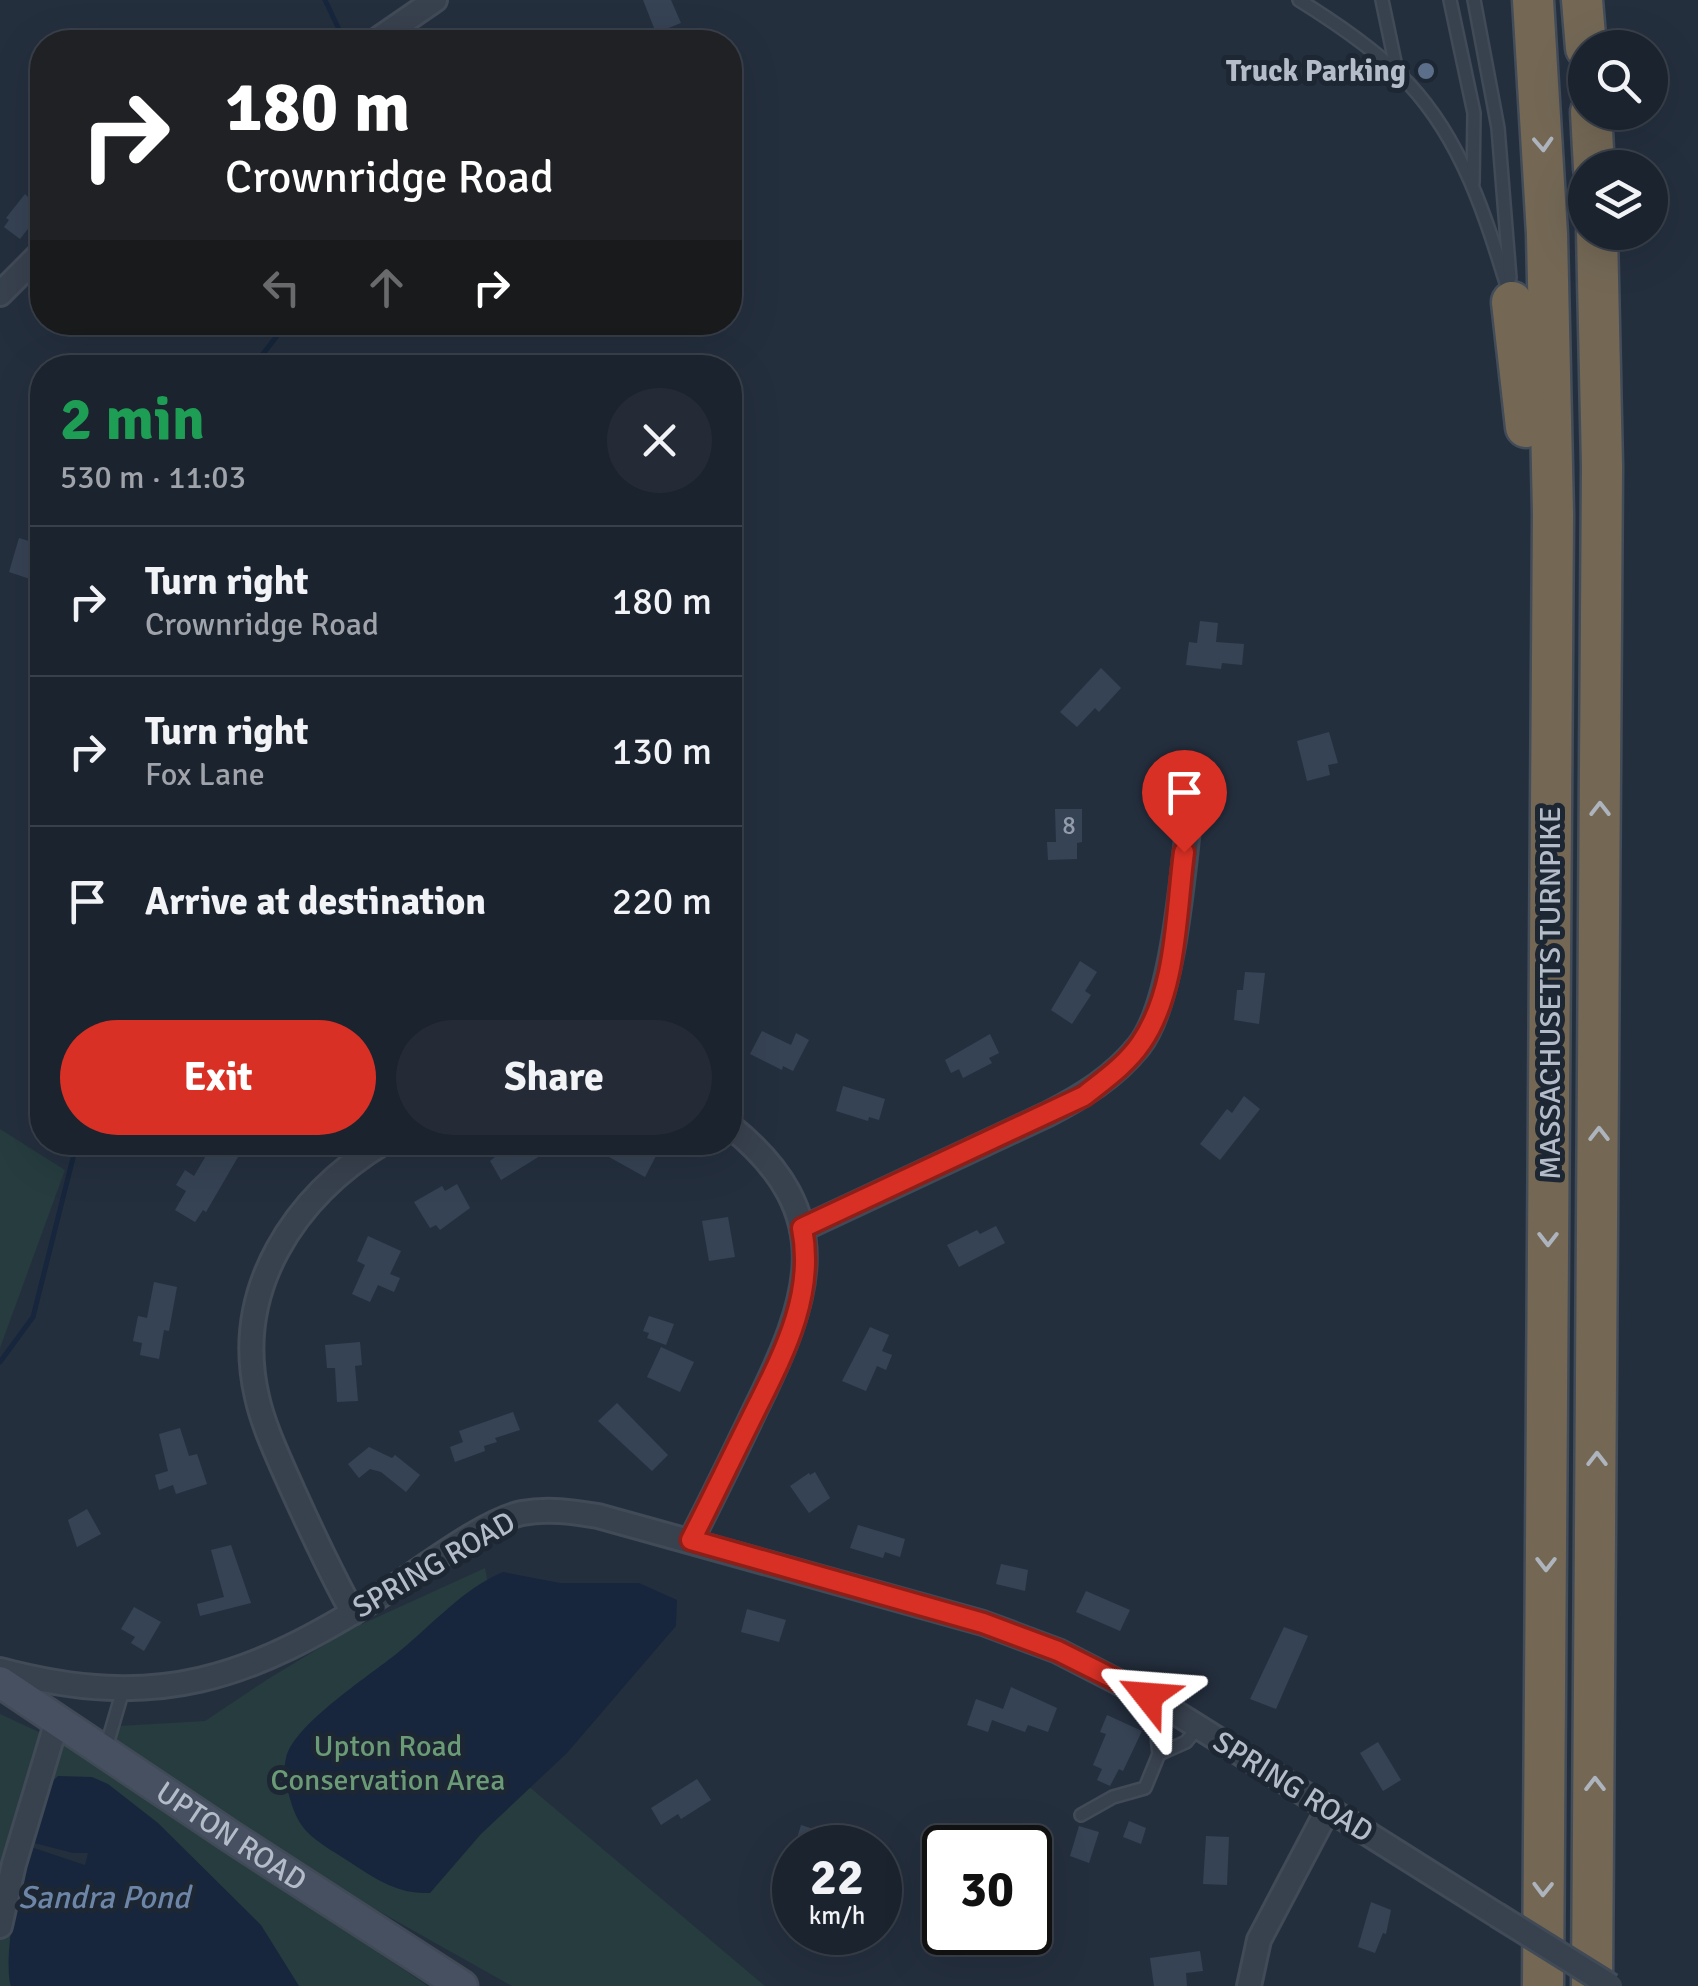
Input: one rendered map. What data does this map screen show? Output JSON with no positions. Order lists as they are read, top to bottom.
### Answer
{
  "streets": {
    "highway": ["MASSACHUSETTS TURNPIKE"],
    "main road": ["UPTON ROAD"],
    "street": ["SPRING ROAD"]
  },
  "water": ["Sandra Pond"],
  "parks": ["Upton Road Conservation Area"],
  "places": ["Truck Parking"],
  "house_numbers": ["8"],
  "page": {
    "turn": ["180 m", "Crownridge Road"],
    "heading": ["2 min", "530 m · 11:03"],
    "list": [
      {
        "name": "Turn right",
        "note": "Crownridge Road",
        "value": "180 m"
      },
      {
        "name": "Turn right",
        "note": "Fox Lane",
        "value": "130 m"
      },
      {
        "name": "Arrive at destination",
        "value": "220 m"
      }
    ],
    "buttons": ["Exit", "Share"],
    "speed": "22 km/h",
    "limit": "30"
  }
}
